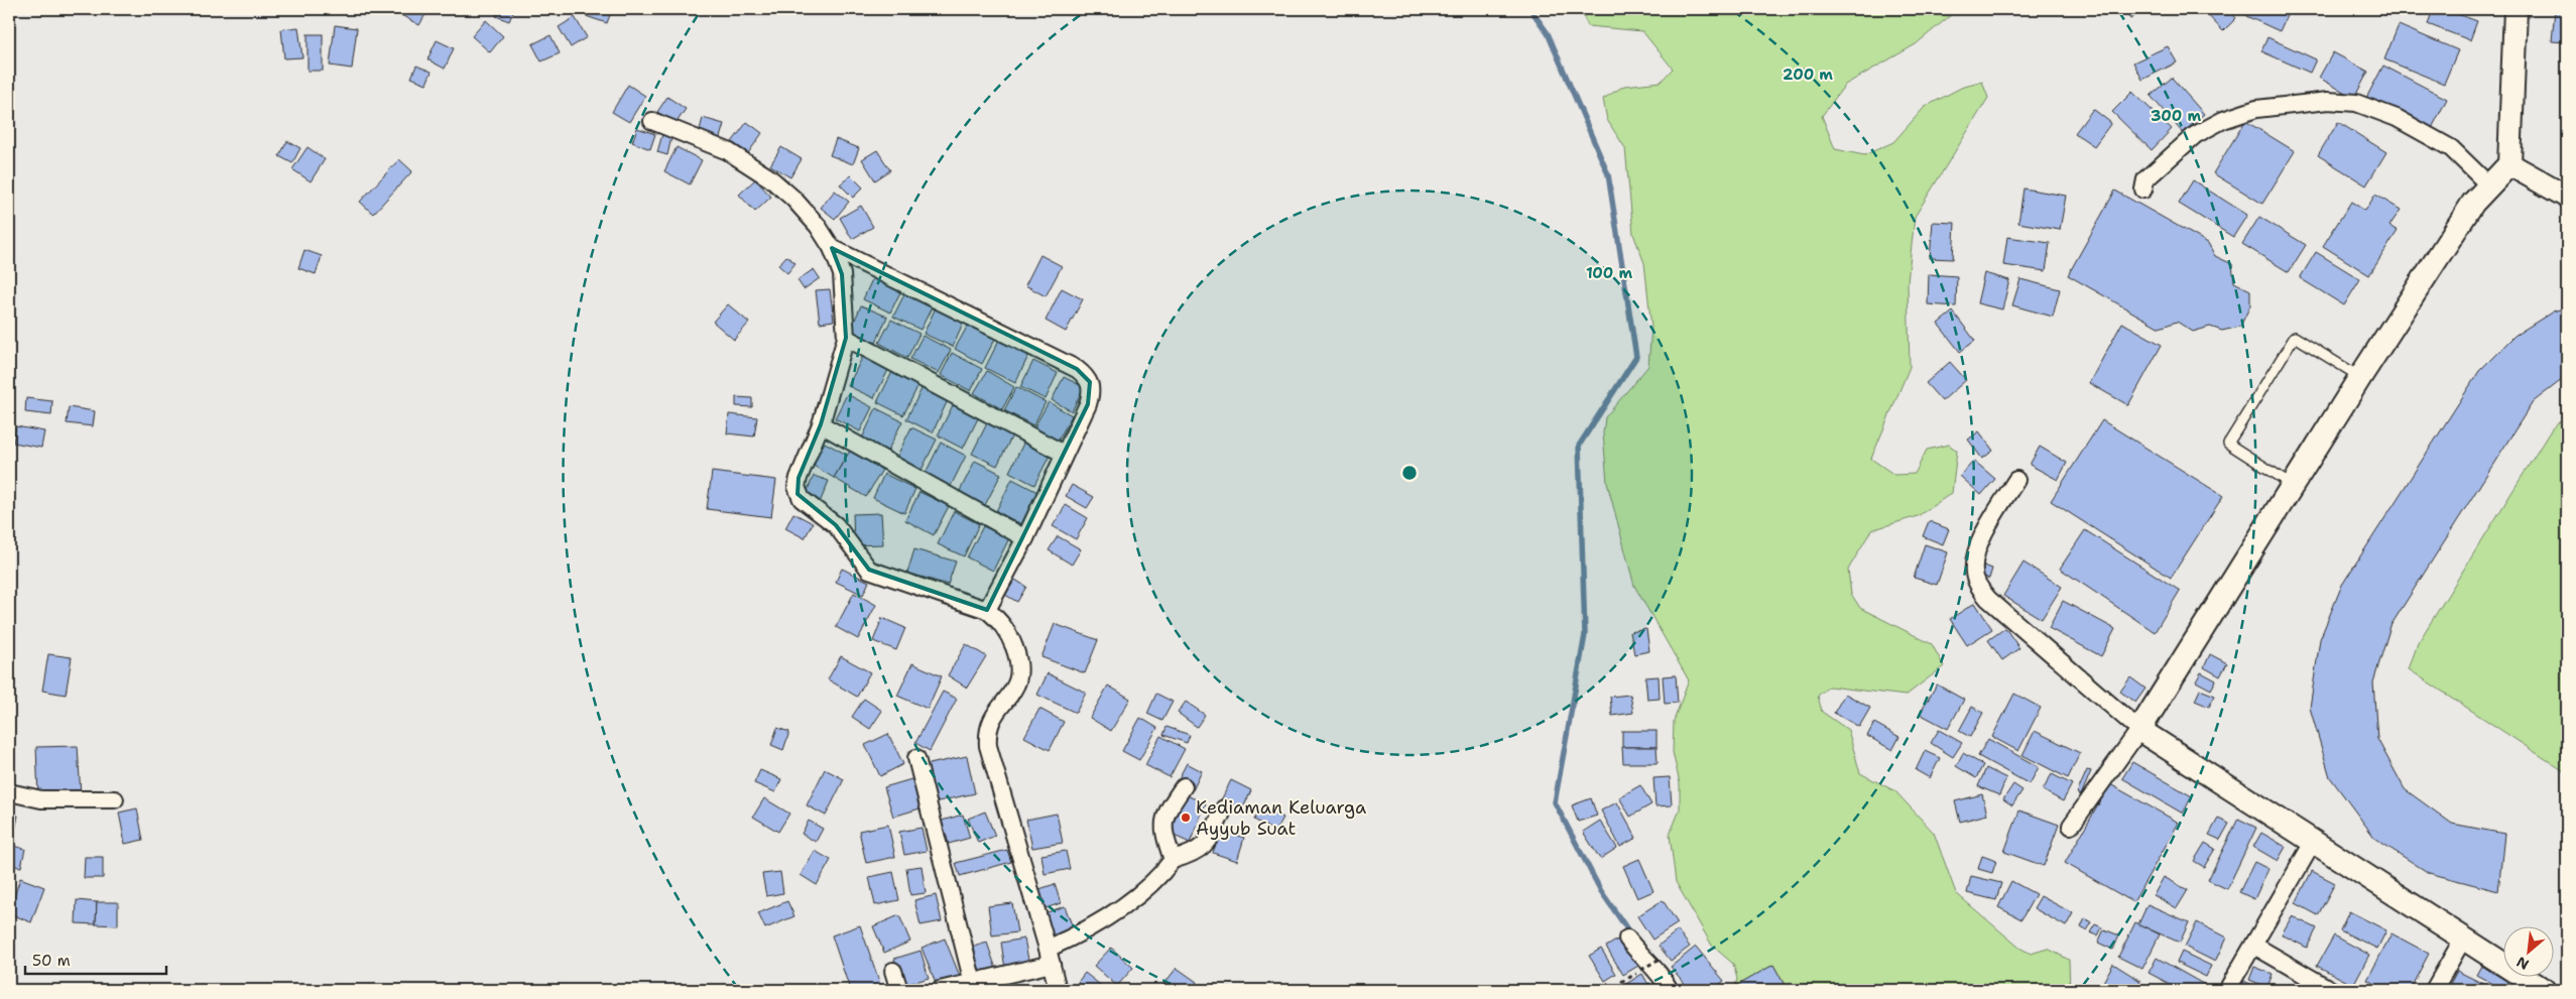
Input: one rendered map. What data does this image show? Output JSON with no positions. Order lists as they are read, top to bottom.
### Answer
{
  "places": ["Kediaman Keluarga Ayyub Suat"],
  "scale_bar": "50 m",
  "north": "bottom left",
  "rings": ["200 m", "300 m", "100 m"]
}
